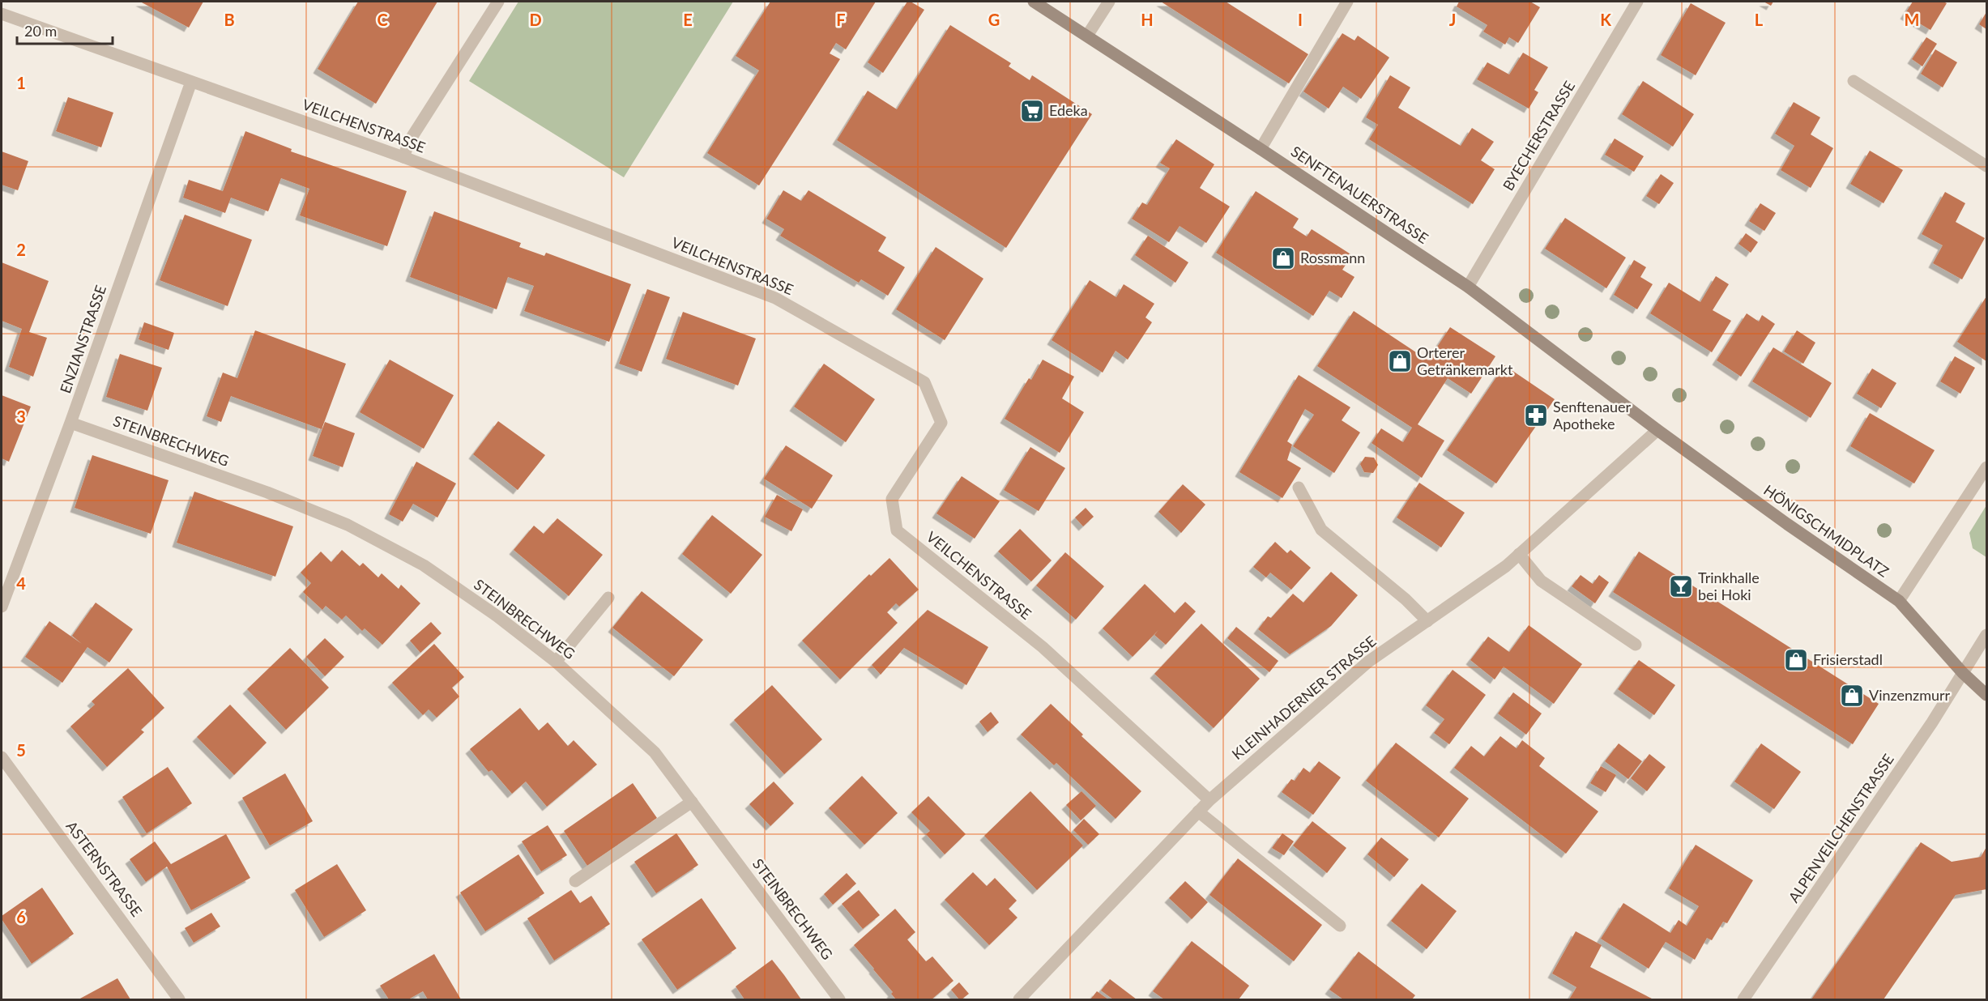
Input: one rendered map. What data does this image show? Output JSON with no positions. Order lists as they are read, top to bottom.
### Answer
{
  "streets": {
    "street": [
      "VEILCHENSTRASSE",
      "BYECHERSTRASSE",
      "SENFTENAUERSTRASSE",
      "ENZIANSTRASSE",
      "STEINBRECHWEG",
      "HÖNIGSCHMIDPLATZ",
      "KLEINHADERNER STRASSE",
      "ALPENVEILCHENSTRASSE",
      "ASTERNSTRASSE"
    ]
  },
  "crossings": [
    ["VEILCHENSTRASSE", "ENZIANSTRASSE"],
    ["VEILCHENSTRASSE", "KLEINHADERNER STRASSE"],
    ["BYECHERSTRASSE", "SENFTENAUERSTRASSE"],
    ["SENFTENAUERSTRASSE", "HÖNIGSCHMIDPLATZ"],
    ["SENFTENAUERSTRASSE", "KLEINHADERNER STRASSE"],
    ["ENZIANSTRASSE", "STEINBRECHWEG"],
    ["HÖNIGSCHMIDPLATZ", "KLEINHADERNER STRASSE"],
    ["HÖNIGSCHMIDPLATZ", "ALPENVEILCHENSTRASSE"]
  ],
  "places": {
    "supermarket": ["Edeka"],
    "shop": [
      "Rossmann",
      "Orterer Getränkemarkt",
      "Frisierstadl",
      "Vinzenzmurr"
    ],
    "pharmacy": ["Senftenauer Apotheke"],
    "bar": ["Trinkhalle bei Hoki"]
  },
  "scale_bar": "20 m",
  "grid": {
    "columns": [
      "B",
      "C",
      "D",
      "E",
      "F",
      "G",
      "H",
      "I",
      "J",
      "K",
      "L",
      "M"
    ],
    "rows": [
      "1",
      "2",
      "3",
      "4",
      "5",
      "6"
    ]
  }
}
